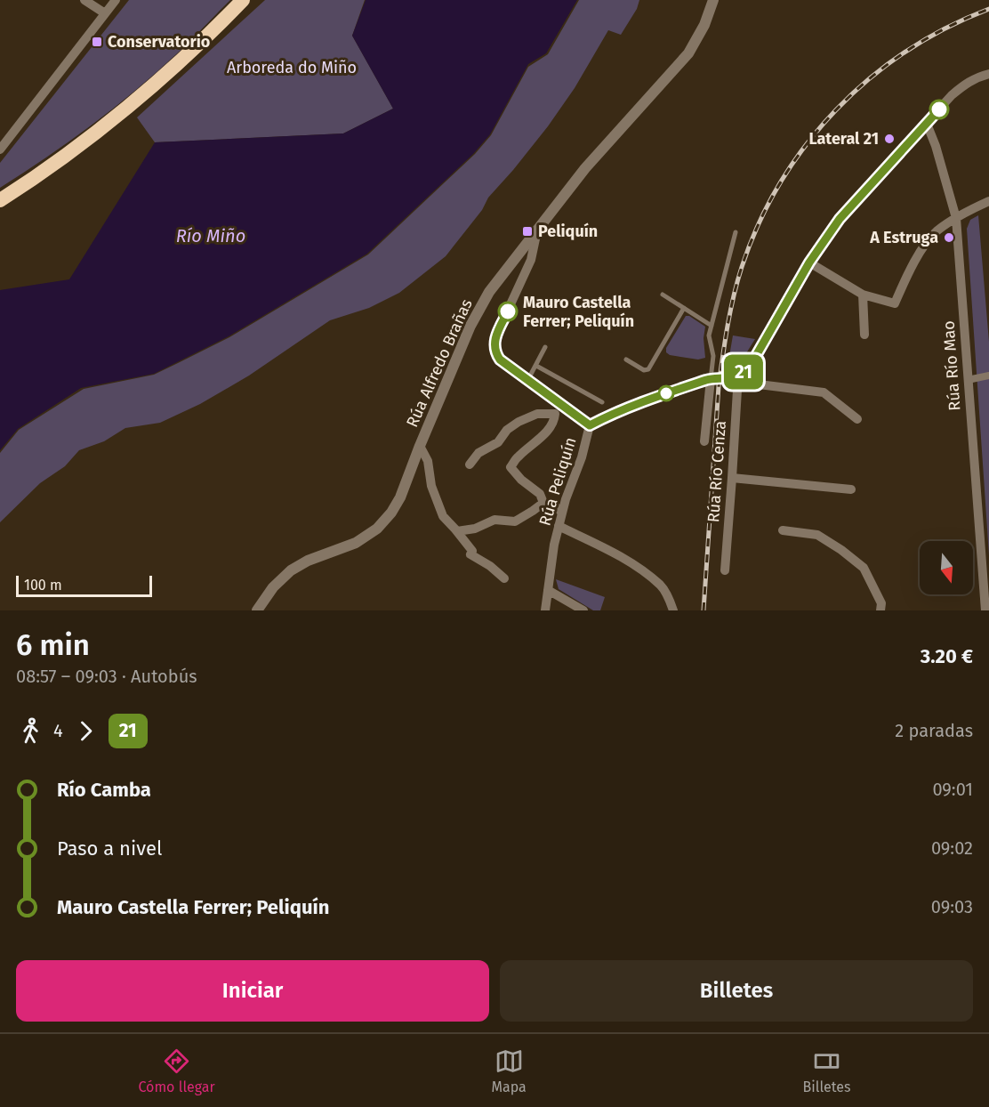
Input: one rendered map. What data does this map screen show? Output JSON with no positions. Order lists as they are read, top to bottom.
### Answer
{
  "streets": {
    "street": [
      "Rúa Alfredo Brañas",
      "Rúa Río Mao",
      "Rúa Río Cenza",
      "Rúa Peliquín"
    ]
  },
  "water": ["Río Miño"],
  "parks": ["Arboreda do Miño"],
  "places": {
    "transit": ["Conservatorio", "Peliquín"],
    "other": ["Lateral 21", "A Estruga", "Mauro Castella Ferrer; Peliquín"]
  },
  "lines": ["bus line 21"],
  "scale_bar": "100 m",
  "north": "bottom",
  "page": {
    "on_map": "21",
    "scale": "100 m",
    "heading": ["6 min", "08:57 – 09:03 · Autobús", "3.20 €"],
    "legs": ["4", "21", "2 paradas"],
    "list": [
      {
        "name": "Río Camba",
        "value": "09:01"
      },
      {
        "name": "Paso a nivel",
        "value": "09:02"
      },
      {
        "name": "Mauro Castella Ferrer; Peliquín",
        "value": "09:03"
      }
    ],
    "buttons": ["Iniciar", "Billetes"],
    "tabs": ["Cómo llegar", "Mapa", "Billetes"]
  }
}
